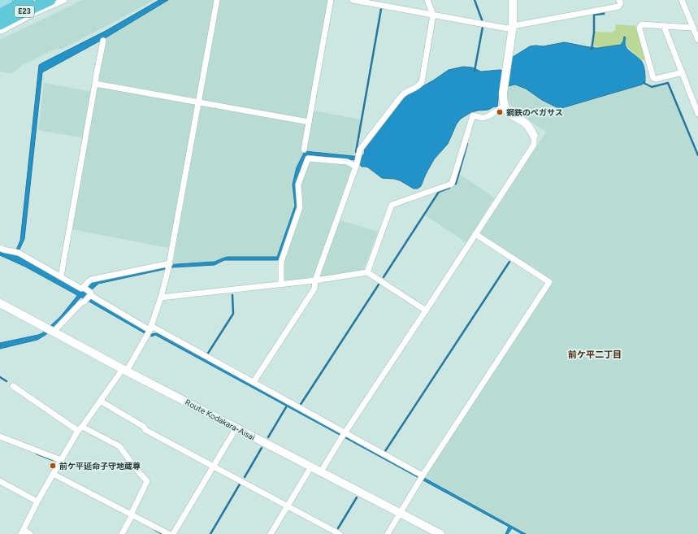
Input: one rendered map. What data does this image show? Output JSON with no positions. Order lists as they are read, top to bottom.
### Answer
{
  "streets": {
    "highway": ["E23"],
    "main road": ["Route Kodakara-Aisai"]
  },
  "districts": ["前ケ平二丁目"],
  "places": ["鋼鉄のペガサス", "前ケ平延命子守地蔵尊"]
}
